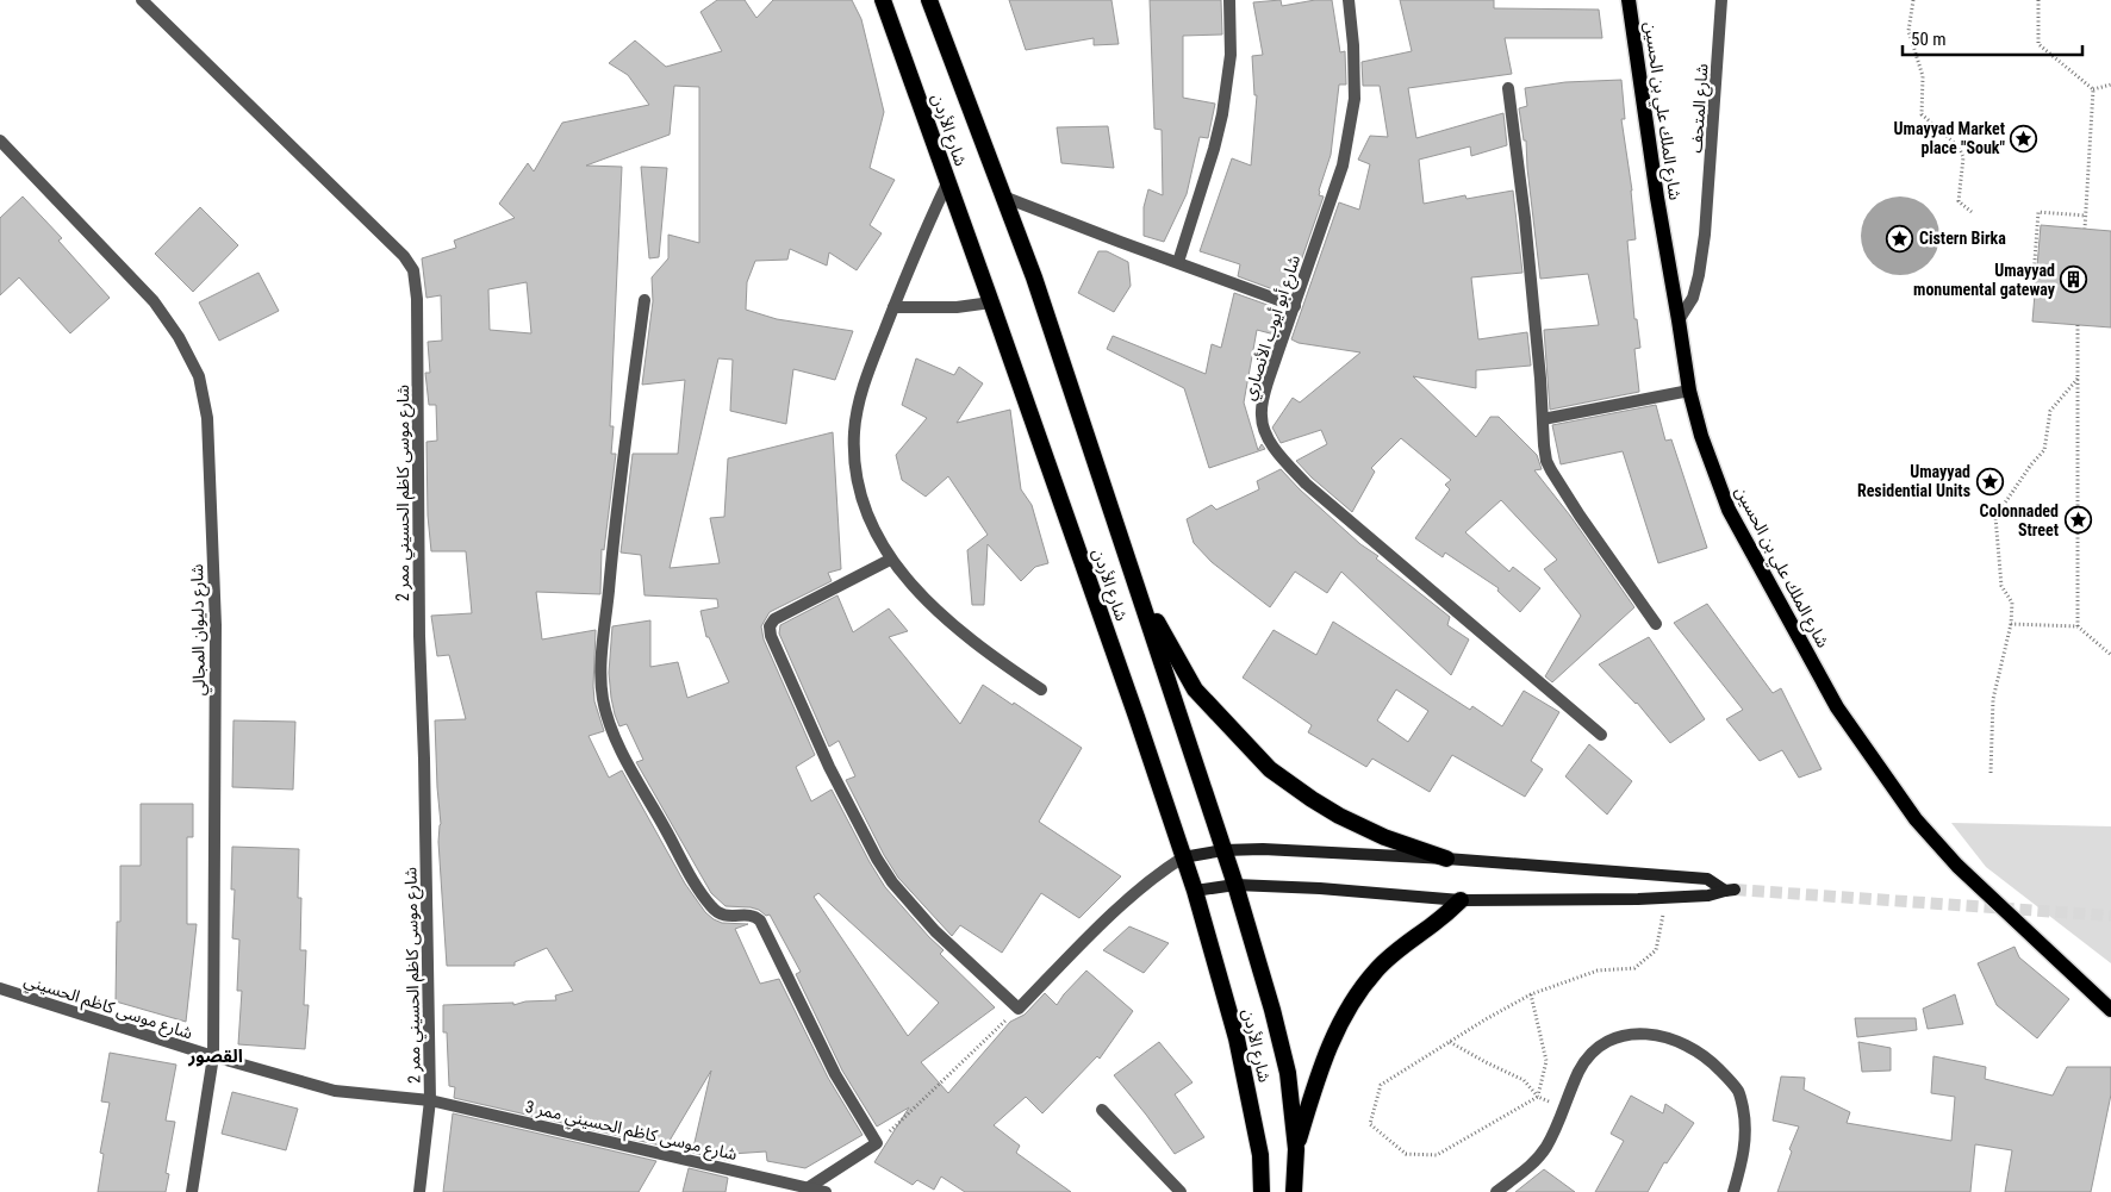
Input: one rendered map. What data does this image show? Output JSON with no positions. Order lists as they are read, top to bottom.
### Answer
{
  "streets": {
    "highway": ["شارع الأردن"],
    "main road": ["شارع الملك علي بن الحسين"],
    "street": [
      "شارع المتحف",
      "شارع أبو أيوب الأنصاري",
      "شارع موسى كاظم الحسيني ممر 2",
      "شارع دليوان المجالي",
      "شارع موسى كاظم الحسيني",
      "شارع موسى كاظم الحسيني ممر 3"
    ]
  },
  "crossings": [
    ["شارع المتحف", "شارع الملك علي بن الحسين"],
    ["شارع موسى كاظم الحسيني ممر 2", "شارع موسى كاظم الحسيني"],
    ["شارع موسى كاظم الحسيني ممر 2", "شارع موسى كاظم الحسيني ممر 3"],
    ["شارع دليوان المجالي", "شارع موسى كاظم الحسيني"],
    ["شارع موسى كاظم الحسيني", "شارع موسى كاظم الحسيني ممر 3"]
  ],
  "districts": ["القصور"],
  "places": {
    "place": [
      "Umayyad Market place \"Souk\"",
      "Cistern Birka",
      "Umayyad Residential Units",
      "Colonnaded Street"
    ],
    "building": ["Umayyad monumental gateway"]
  },
  "scale_bar": "50 m"
}
